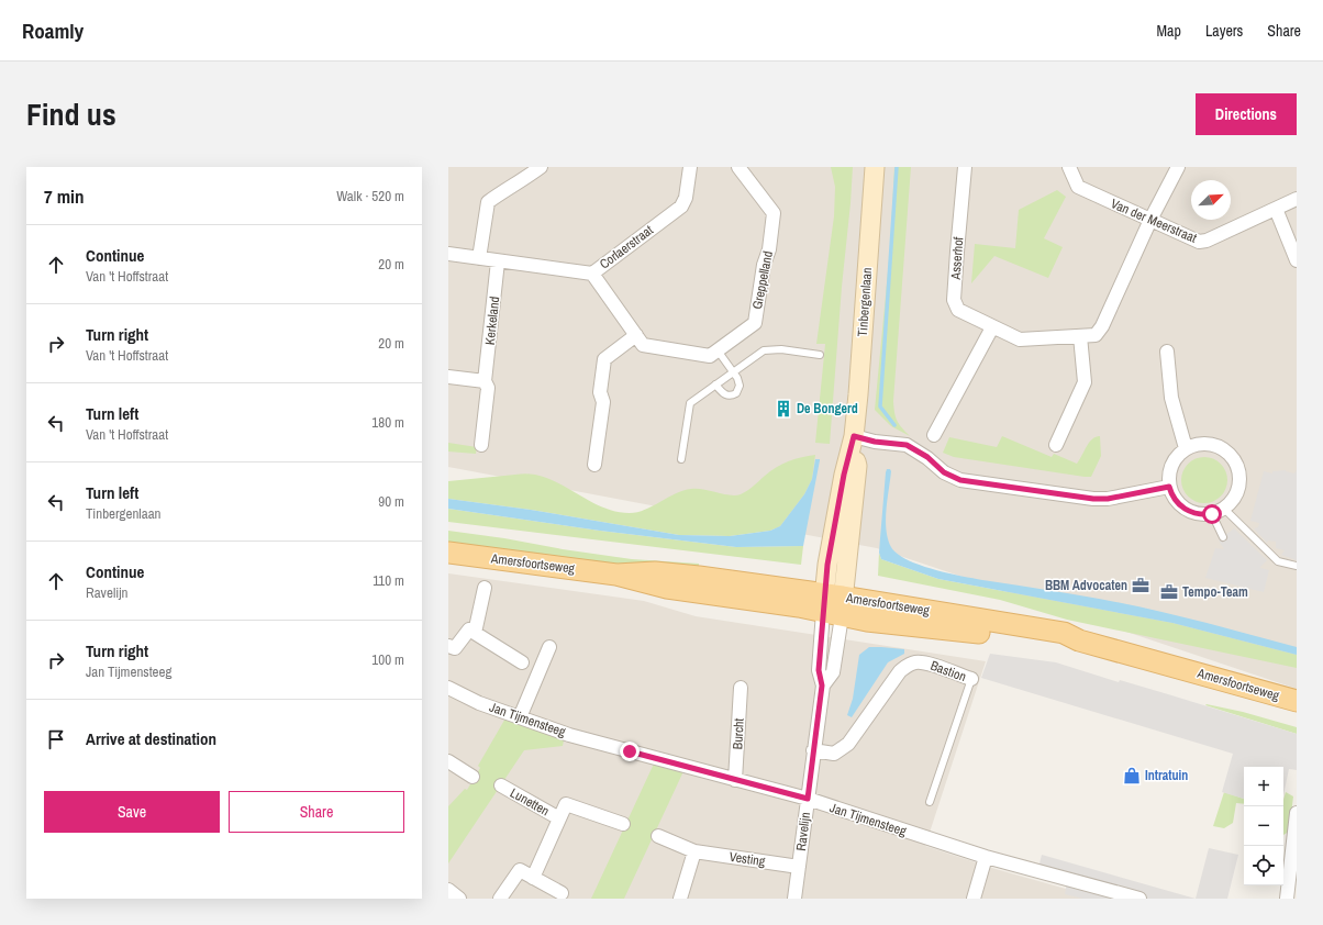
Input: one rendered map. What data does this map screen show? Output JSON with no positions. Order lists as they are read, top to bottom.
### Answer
{
  "streets": {
    "main road": ["Amersfoortseweg"],
    "street": [
      "Van der Meerstraat",
      "Corlaerstraat",
      "Asserhof",
      "Greppelland",
      "Tinbergenlaan",
      "Kerkeland",
      "Bastion",
      "Jan Tijmensteeg",
      "Burcht",
      "Lunetten",
      "Ravelijn",
      "Vesting"
    ]
  },
  "crossings": [
    ["Van der Meerstraat", "Asserhof"],
    ["Corlaerstraat", "Greppelland"],
    ["Corlaerstraat", "Kerkeland"],
    ["Tinbergenlaan", "Amersfoortseweg"],
    ["Tinbergenlaan", "Ravelijn"],
    ["Amersfoortseweg", "Ravelijn"],
    ["Bastion", "Ravelijn"],
    ["Jan Tijmensteeg", "Burcht"],
    ["Jan Tijmensteeg", "Ravelijn"],
    ["Ravelijn", "Vesting"]
  ],
  "places": {
    "building": ["De Bongerd"],
    "office": ["BBM Advocaten", "Tempo-Team"],
    "shop": ["Intratuin"]
  },
  "north": "top right",
  "page": {
    "header": "Roamly",
    "nav": ["Map", "Layers", "Share"],
    "title": "Find us",
    "buttons": [
      "Directions",
      ["Save", "Share"]
    ],
    "heading": ["7 min", "Walk · 520 m"],
    "list": [
      ["Continue", "Van 't Hoffstraat", "20 m"],
      ["Turn right", "Van 't Hoffstraat", "20 m"],
      ["Turn left", "Van 't Hoffstraat", "180 m"],
      ["Turn left", "Tinbergenlaan", "90 m"],
      ["Continue", "Ravelijn", "110 m"],
      ["Turn right", "Jan Tijmensteeg", "100 m"],
      "Arrive at destination"
    ],
    "map_buttons": ["+", "−"]
  }
}
